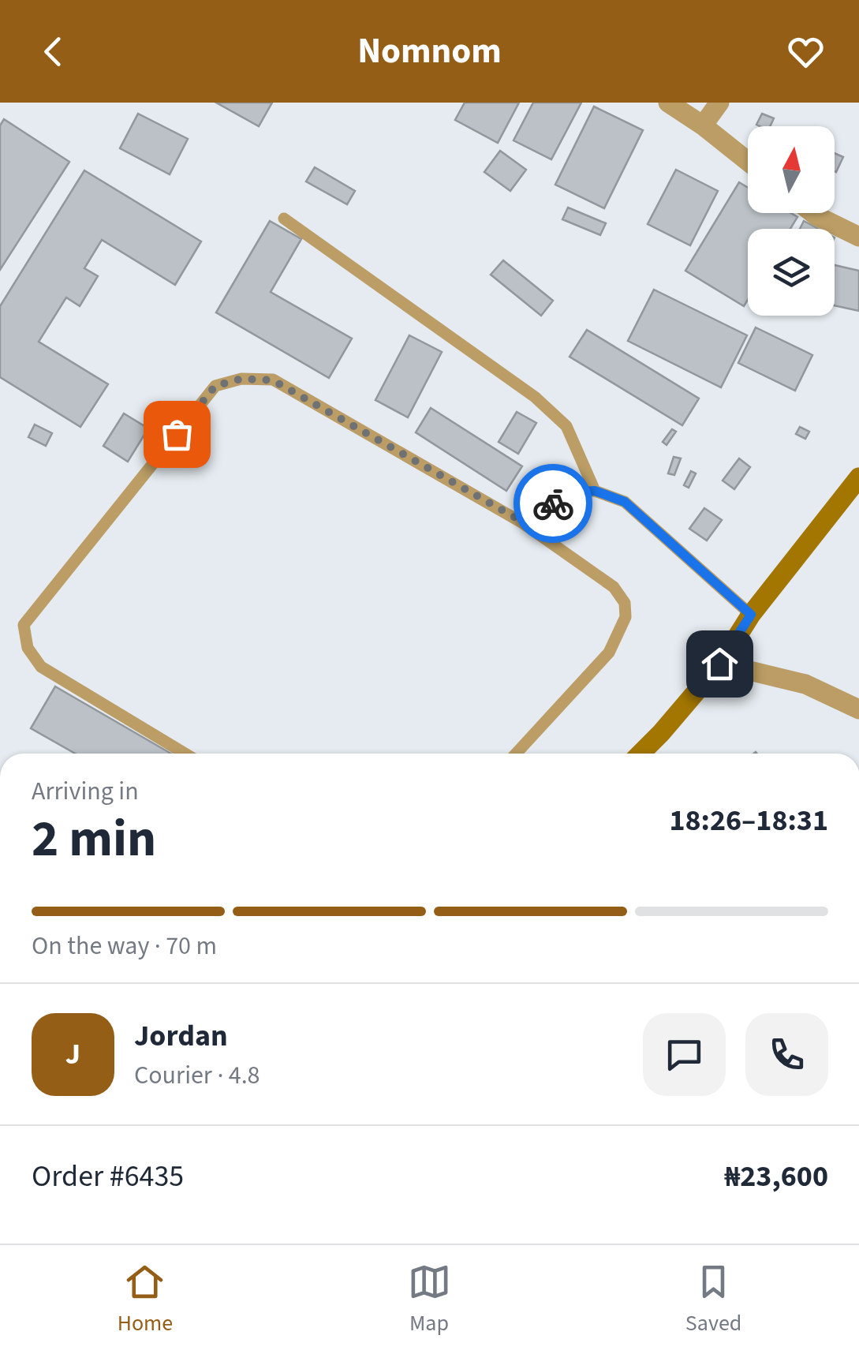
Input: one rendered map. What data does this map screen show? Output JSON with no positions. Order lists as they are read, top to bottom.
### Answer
{
  "north": "top",
  "page": {
    "header": "Nomnom",
    "heading": ["2 min", "Arriving in", "18:26–18:31"],
    "panel": [
      "Jordan",
      "Courier · 4.8",
      "Order #6435",
      "₦23,600"
    ],
    "bar": "On the way · 70 m",
    "round": "J",
    "tabs": ["Home", "Map", "Saved"]
  }
}
